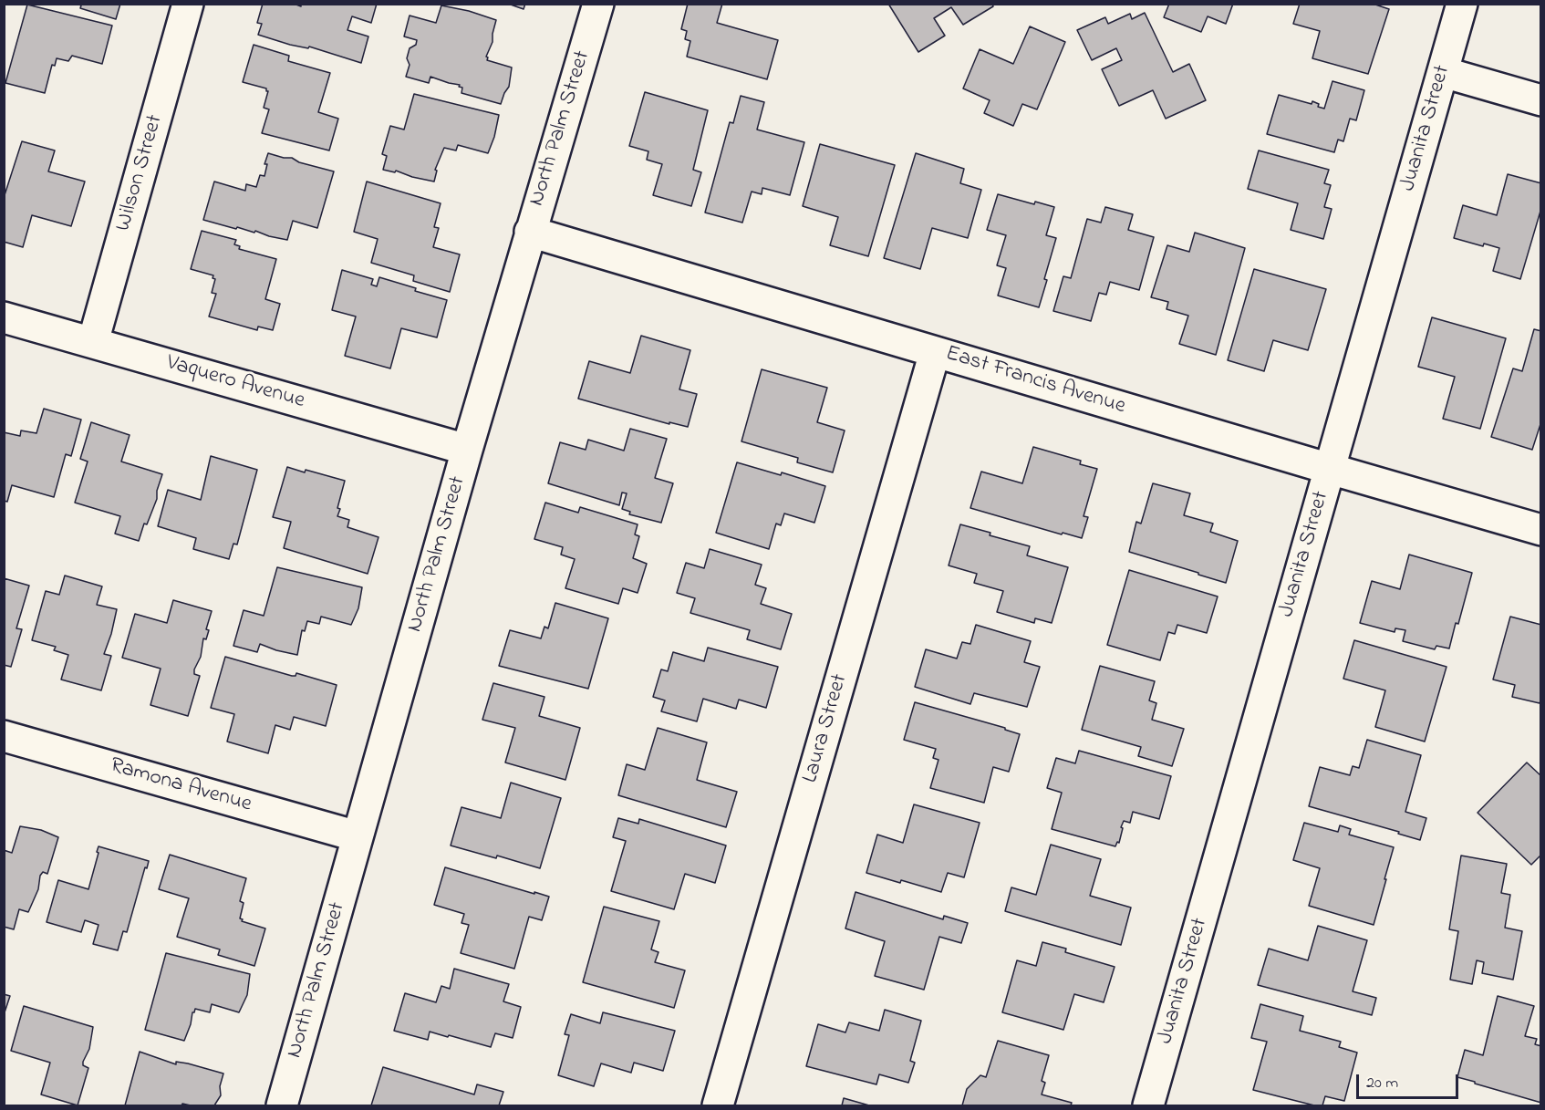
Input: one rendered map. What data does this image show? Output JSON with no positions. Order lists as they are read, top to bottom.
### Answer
{
  "streets": {
    "street": [
      "North Palm Street",
      "Juanita Street",
      "Wilson Street",
      "East Francis Avenue",
      "Vaquero Avenue",
      "Laura Street",
      "Ramona Avenue"
    ]
  },
  "crossings": [
    ["North Palm Street", "East Francis Avenue"],
    ["North Palm Street", "Vaquero Avenue"],
    ["North Palm Street", "Ramona Avenue"],
    ["Juanita Street", "East Francis Avenue"],
    ["Wilson Street", "Vaquero Avenue"],
    ["East Francis Avenue", "Laura Street"]
  ],
  "scale_bar": "20 m"
}
